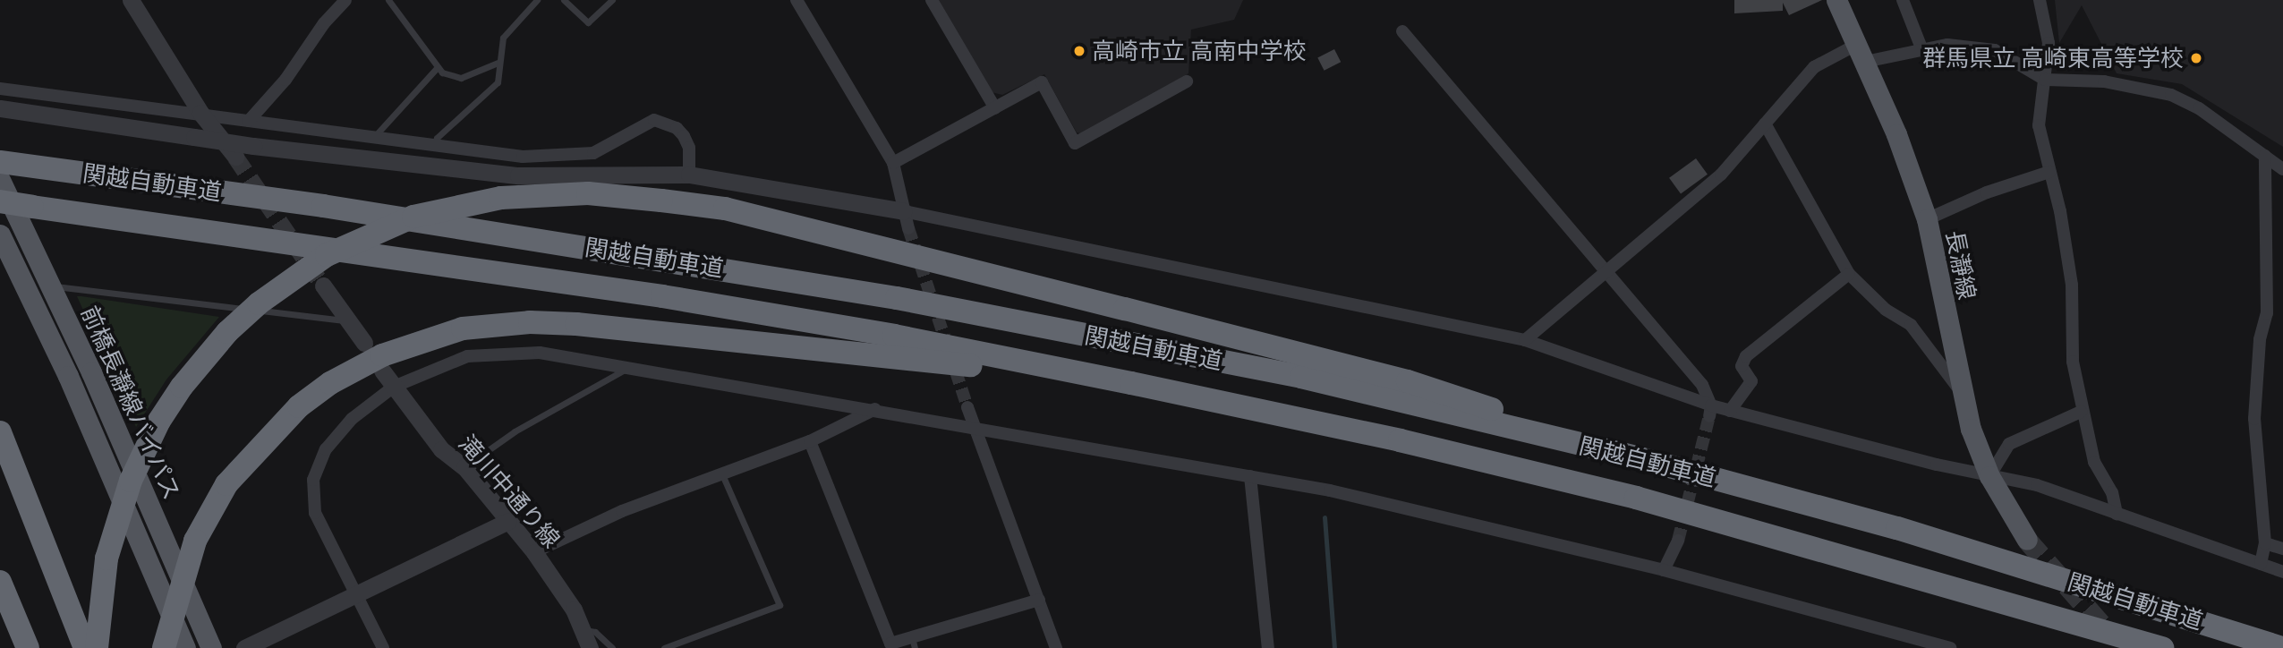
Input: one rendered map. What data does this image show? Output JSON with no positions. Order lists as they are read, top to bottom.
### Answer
{
  "streets": {
    "highway": ["関越自動車道"],
    "main road": ["長瀞線", "前橋長瀞線バイパス"],
    "street": ["滝川中通り線"]
  },
  "crossings": [
    ["関越自動車道", "前橋長瀞線バイパス"]
  ],
  "places": ["高崎市立 高南中学校", "群馬県立 高崎東高等学校"]
}
